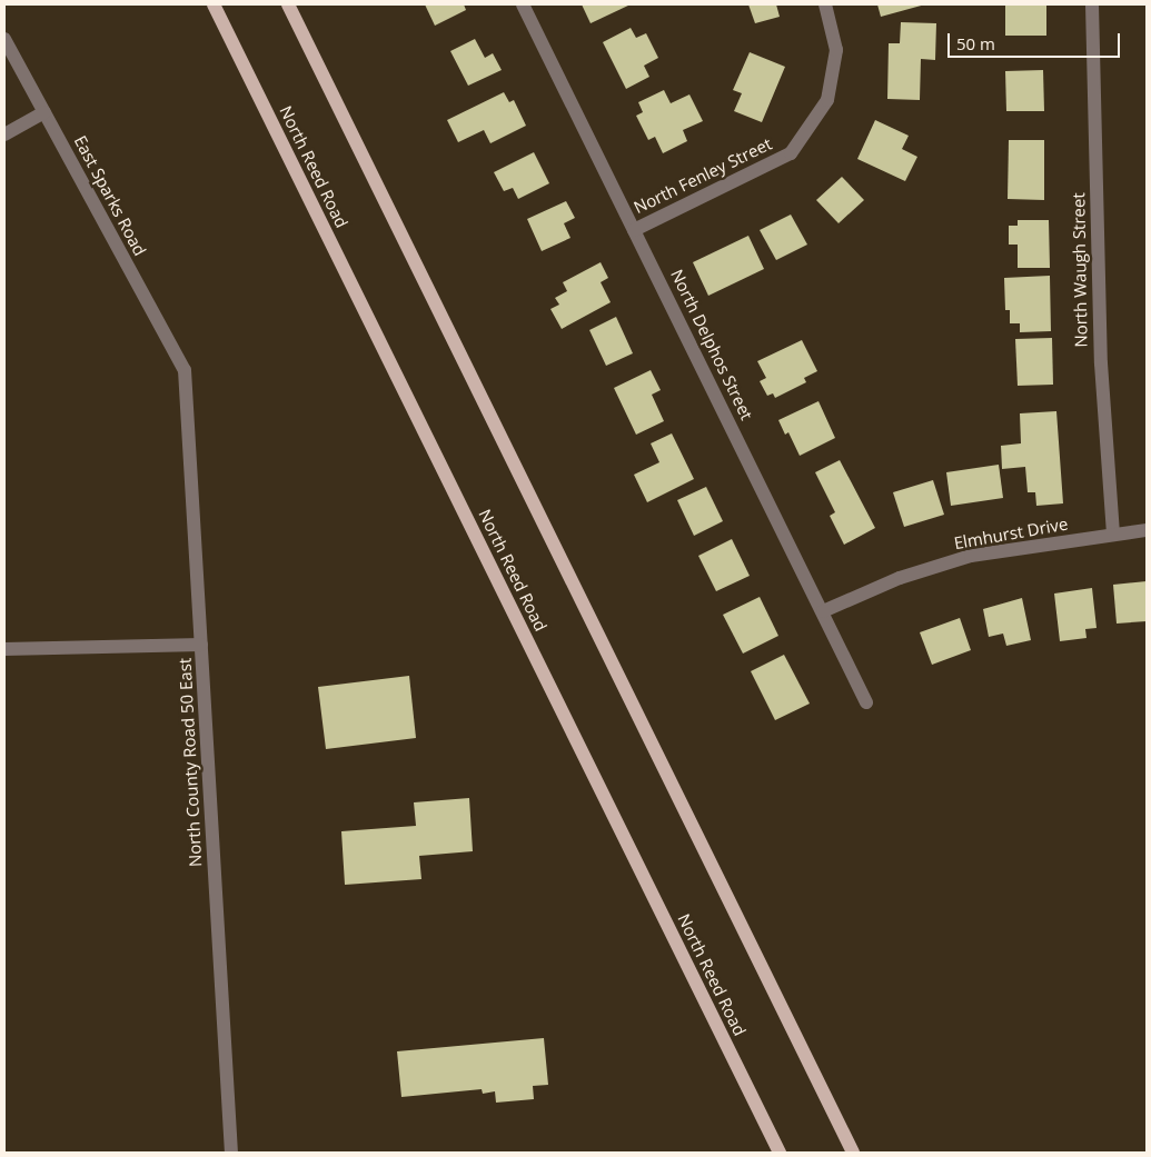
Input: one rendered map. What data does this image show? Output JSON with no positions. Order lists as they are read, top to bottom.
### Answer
{
  "streets": {
    "main road": ["North Reed Road"],
    "street": [
      "North Fenley Street",
      "East Sparks Road",
      "North Waugh Street",
      "North Delphos Street",
      "Elmhurst Drive",
      "North County Road 50 East"
    ]
  },
  "crossings": [
    ["North Fenley Street", "North Delphos Street"],
    ["East Sparks Road", "North County Road 50 East"],
    ["North Waugh Street", "Elmhurst Drive"],
    ["North Delphos Street", "Elmhurst Drive"]
  ],
  "scale_bar": "50 m"
}
